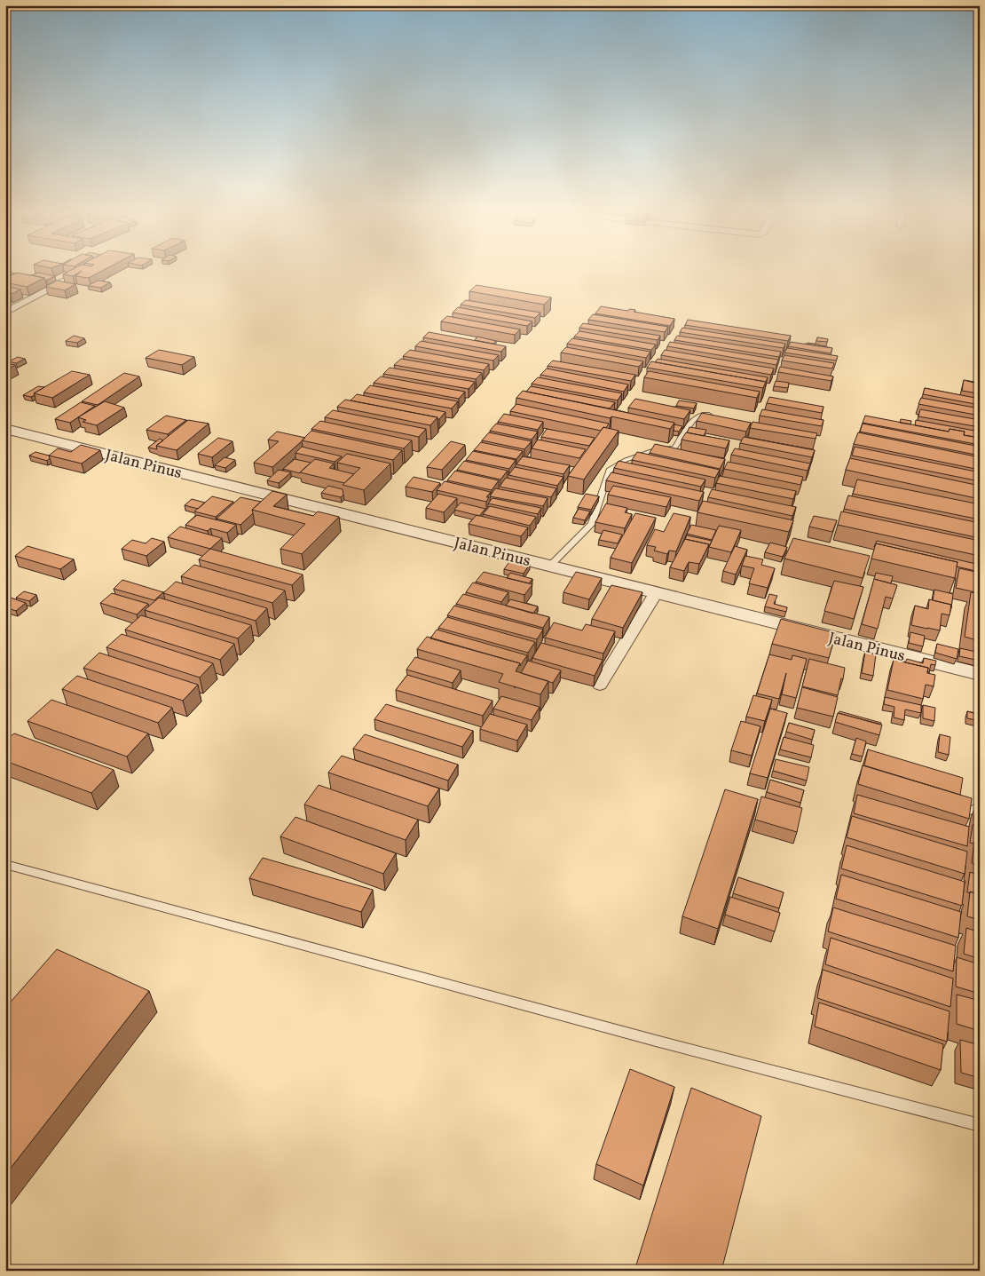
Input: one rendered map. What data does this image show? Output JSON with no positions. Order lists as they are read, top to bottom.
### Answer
{
  "streets": {
    "street": ["Jalan Pinus"]
  }
}
